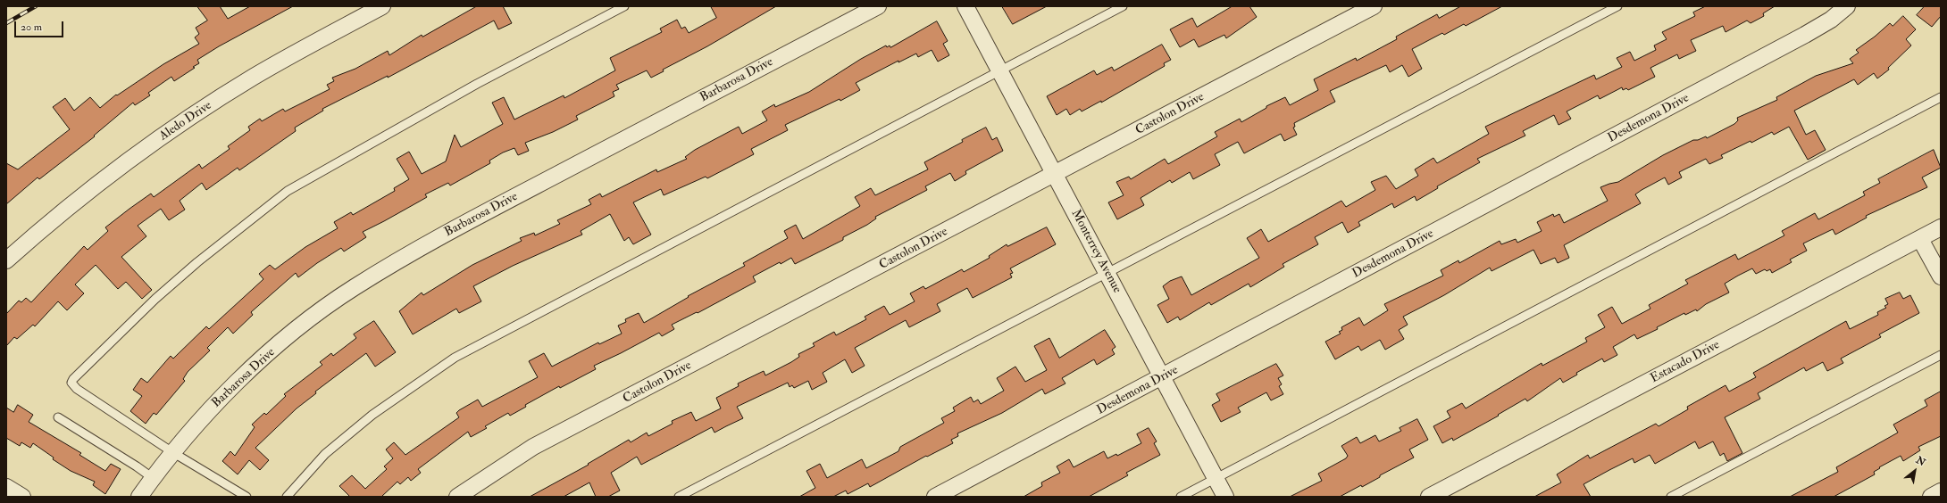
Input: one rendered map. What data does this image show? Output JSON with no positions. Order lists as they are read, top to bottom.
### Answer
{
  "streets": {
    "street": [
      "Barbarosa Drive",
      "Castolon Drive",
      "Desdemona Drive",
      "Aledo Drive",
      "Monterrey Avenue",
      "Estacado Drive"
    ]
  },
  "crossings": [
    ["Castolon Drive", "Monterrey Avenue"],
    ["Desdemona Drive", "Monterrey Avenue"]
  ],
  "scale_bar": "20 m",
  "north": "top right"
}
